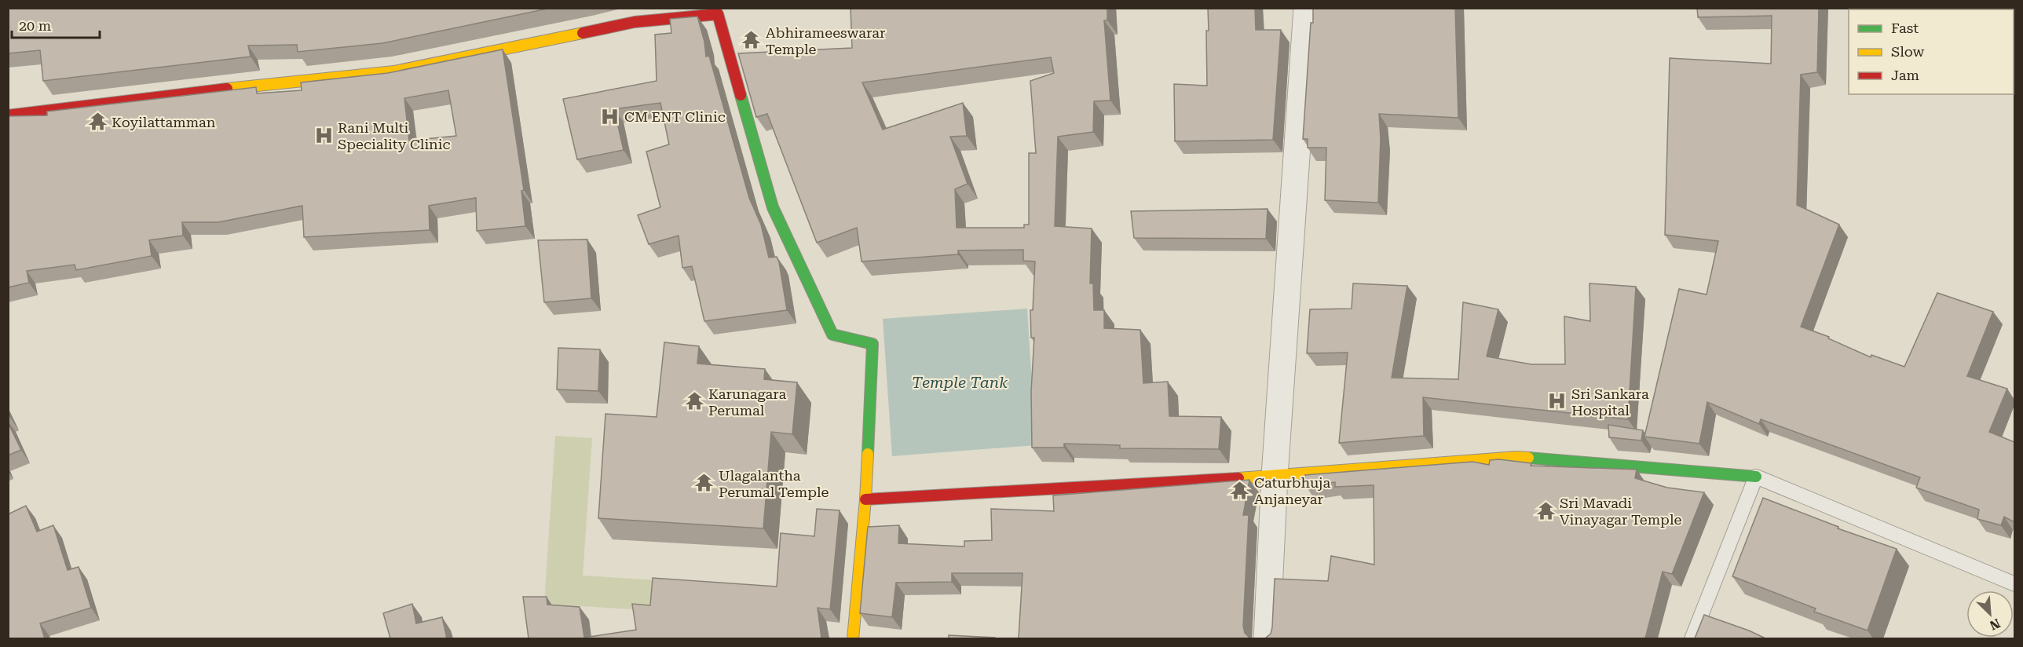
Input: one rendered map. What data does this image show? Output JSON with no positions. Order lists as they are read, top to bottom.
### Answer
{
  "water": ["Temple Tank"],
  "places": {
    "temple": [
      "Abhirameeswarar Temple",
      "Koyilattamman",
      "Karunagara Perumal",
      "Ulagalantha Perumal Temple",
      "Caturbhuja Anjaneyar",
      "Sri Mavadi Vinayagar Temple"
    ],
    "hospital": ["CM ENT Clinic", "Rani Multi Speciality Clinic", "Sri Sankara Hospital"]
  },
  "legend": ["Fast", "Slow", "Jam"],
  "scale_bar": "20 m",
  "north": "bottom right"
}
